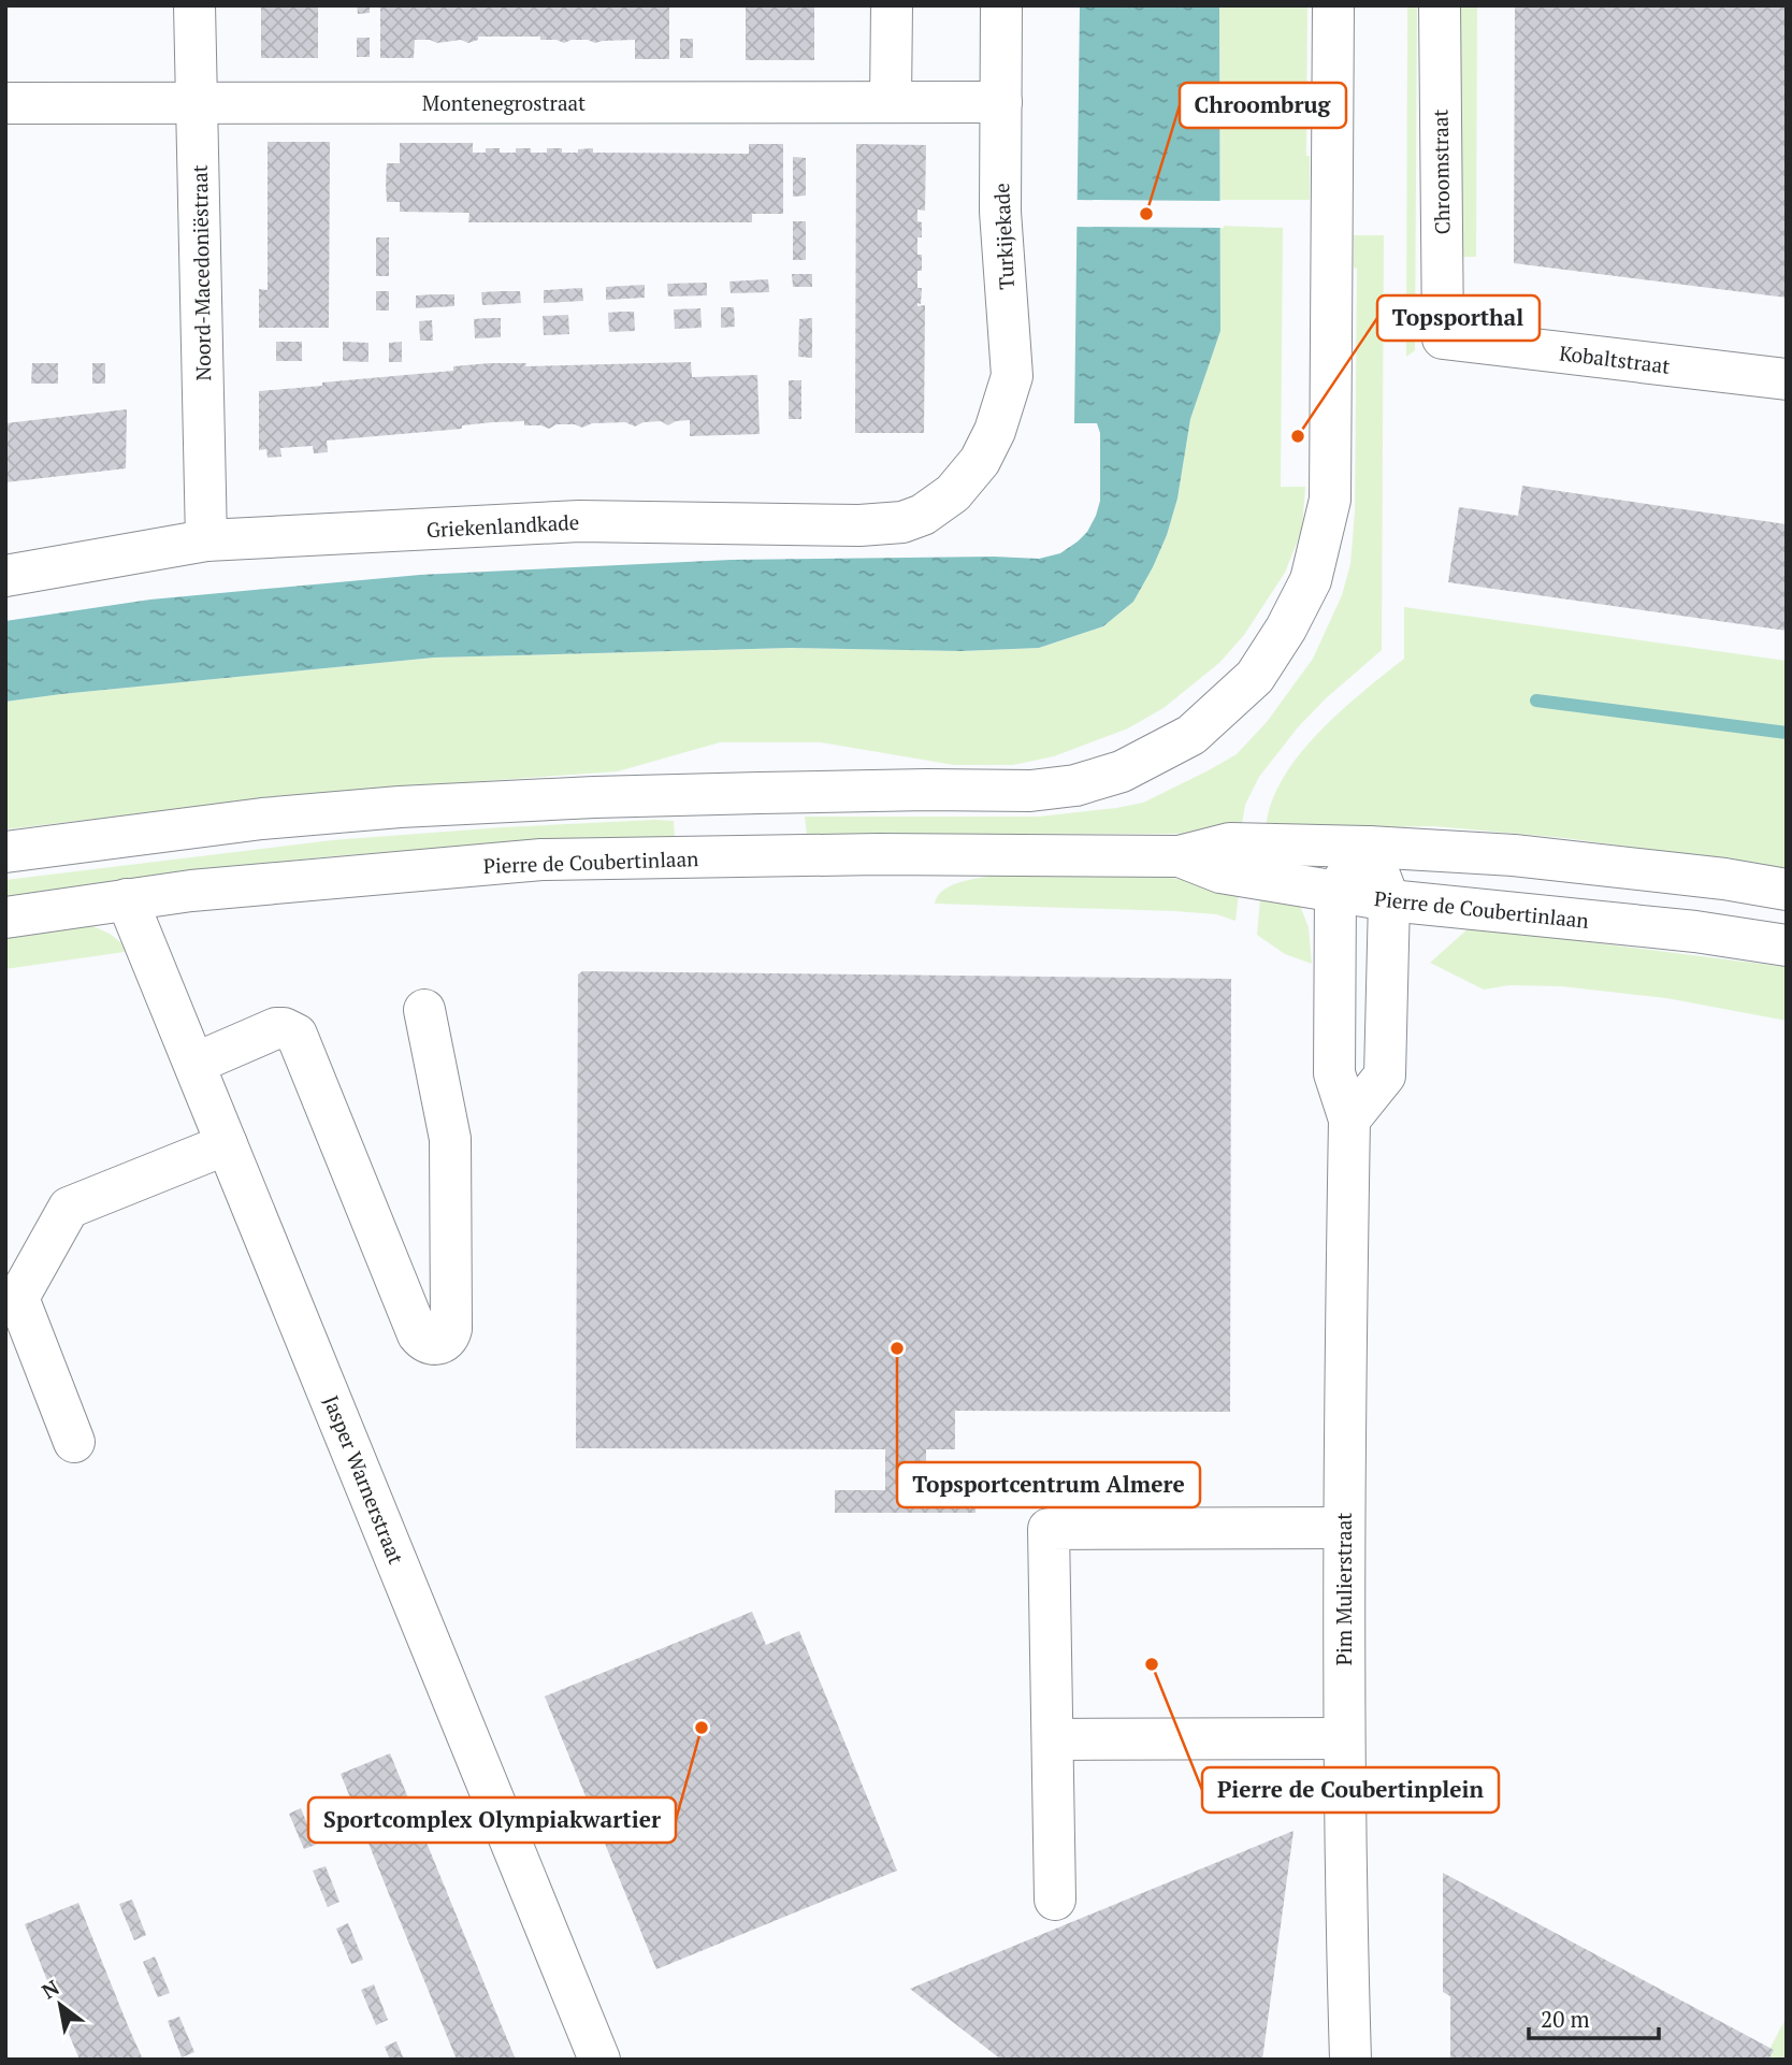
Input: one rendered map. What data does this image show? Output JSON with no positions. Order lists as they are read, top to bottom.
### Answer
{
  "streets": {
    "street": [
      "Montenegrostraat",
      "Chroomstraat",
      "Turkijekade",
      "Noord-Macedoniëstraat",
      "Kobaltstraat",
      "Griekenlandkade",
      "Pierre de Coubertinlaan",
      "Jasper Warnerstraat",
      "Pim Mulierstraat"
    ]
  },
  "crossings": [
    ["Montenegrostraat", "Turkijekade"],
    ["Montenegrostraat", "Noord-Macedoniëstraat"],
    ["Chroomstraat", "Kobaltstraat"],
    ["Turkijekade", "Griekenlandkade"],
    ["Noord-Macedoniëstraat", "Griekenlandkade"],
    ["Pierre de Coubertinlaan", "Jasper Warnerstraat"],
    ["Pierre de Coubertinlaan", "Pim Mulierstraat"]
  ],
  "places": [
    "Chroombrug",
    "Topsporthal",
    "Topsportcentrum Almere",
    "Pierre de Coubertinplein",
    "Sportcomplex Olympiakwartier"
  ],
  "scale_bar": "20 m",
  "north": "top left"
}
